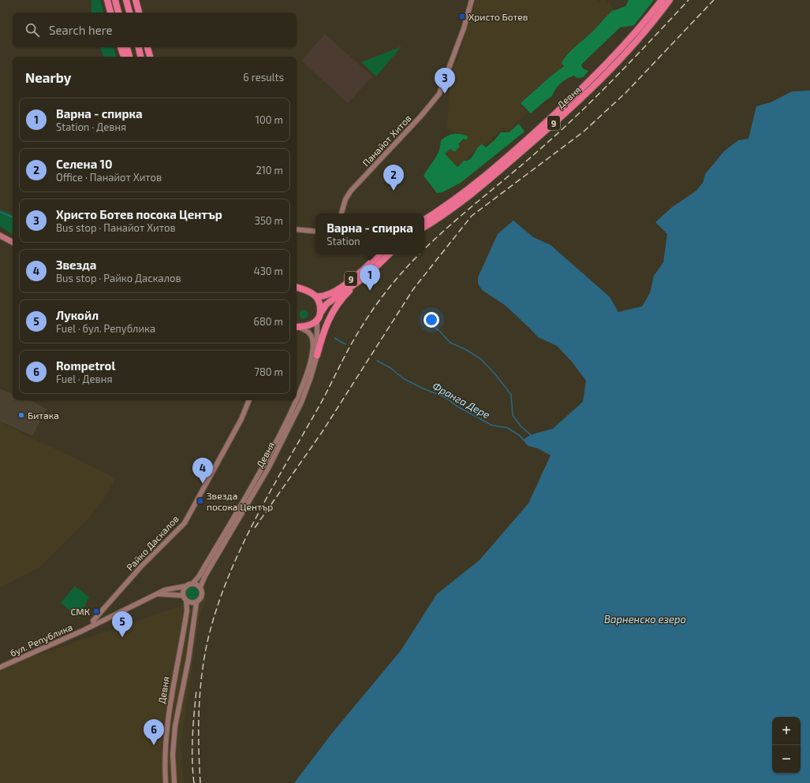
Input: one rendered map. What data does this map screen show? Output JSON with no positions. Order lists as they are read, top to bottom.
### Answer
{
  "streets": {
    "highway": ["Девня", "9"],
    "main road": ["Панайот Хитов", "Райко Даскалов", "бул. Република"]
  },
  "crossings": [
    ["Девня", "9"],
    ["Девня", "бул. Република"],
    ["Райко Даскалов", "бул. Република"]
  ],
  "water": ["Франга Дере", "Варненско езеро"],
  "places": {
    "transit": ["Христо Ботев", "Звезда посока Център", "СМК"],
    "other": ["Битака"]
  },
  "page": {
    "search": "Search here",
    "heading": ["Nearby", "6 results"],
    "pins": [
      "3",
      "2",
      "1",
      "4",
      "5",
      "6"
    ],
    "list": [
      {
        "mark": "1",
        "name": "Варна - спирка",
        "note": "Station · Девня",
        "value": "100 m"
      },
      {
        "mark": "2",
        "name": "Селена 10",
        "note": "Office · Панайот Хитов",
        "value": "210 m"
      },
      {
        "mark": "3",
        "name": "Христо Ботев посока Център",
        "note": "Bus stop · Панайот Хитов",
        "value": "350 m"
      },
      {
        "mark": "4",
        "name": "Звезда",
        "note": "Bus stop · Райко Даскалов",
        "value": "430 m"
      },
      {
        "mark": "5",
        "name": "Лукойл",
        "note": "Fuel · бул. Република",
        "value": "680 m"
      },
      {
        "mark": "6",
        "name": "Rompetrol",
        "note": "Fuel · Девня",
        "value": "780 m"
      }
    ],
    "popup": ["Варна - спирка", "Station"],
    "map_buttons": ["+", "−"]
  }
}
